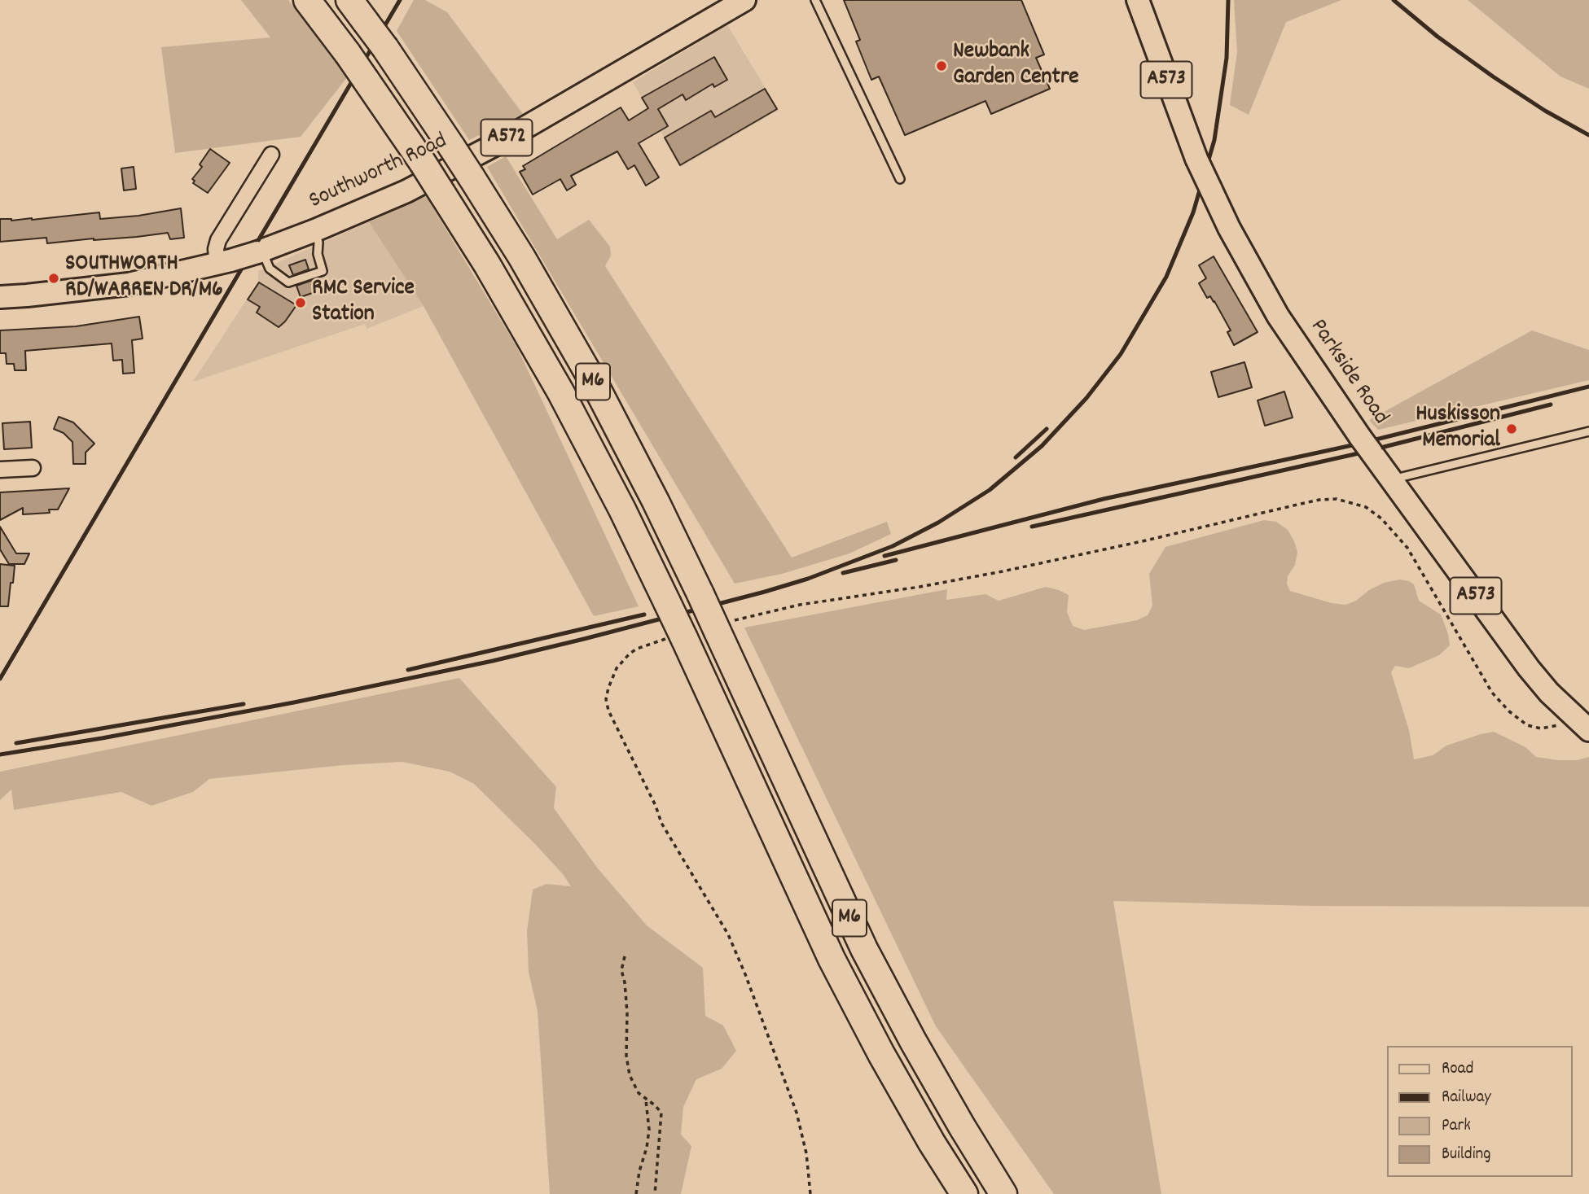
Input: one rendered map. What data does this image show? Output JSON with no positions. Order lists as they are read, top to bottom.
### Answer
{
  "streets": {
    "highway": ["M6"],
    "main road": [
      "A573",
      "A572",
      "Southworth Road",
      "Parkside Road"
    ]
  },
  "places": [
    "Newbank Garden Centre",
    "SOUTHWORTH RD/WARREN DR/M6",
    "RMC Service Station",
    "Huskisson Memorial"
  ],
  "legend": [
    "Road",
    "Railway",
    "Park",
    "Building"
  ]
}
